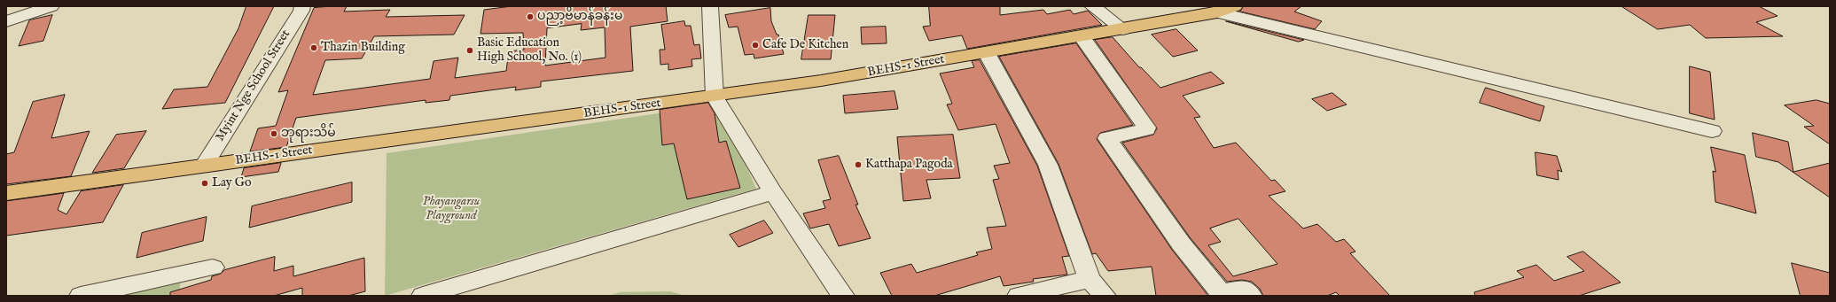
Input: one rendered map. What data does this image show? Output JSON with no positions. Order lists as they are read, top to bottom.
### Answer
{
  "streets": {
    "main road": ["BEHS-1 Street"],
    "street": ["Myint Nge School Street"]
  },
  "crossings": [
    ["BEHS-1 Street", "Myint Nge School Street"]
  ],
  "parks": ["Phayangarsu Playground"],
  "places": [
    "ပညာ့ဗိမာန်ခန်းမ",
    "Cafe De Kitchen",
    "Thazin Building",
    "Basic Education High School, No. (1)",
    "ဘုရားသိမ်",
    "Katthapa Pagoda",
    "Lay Go"
  ]
}
